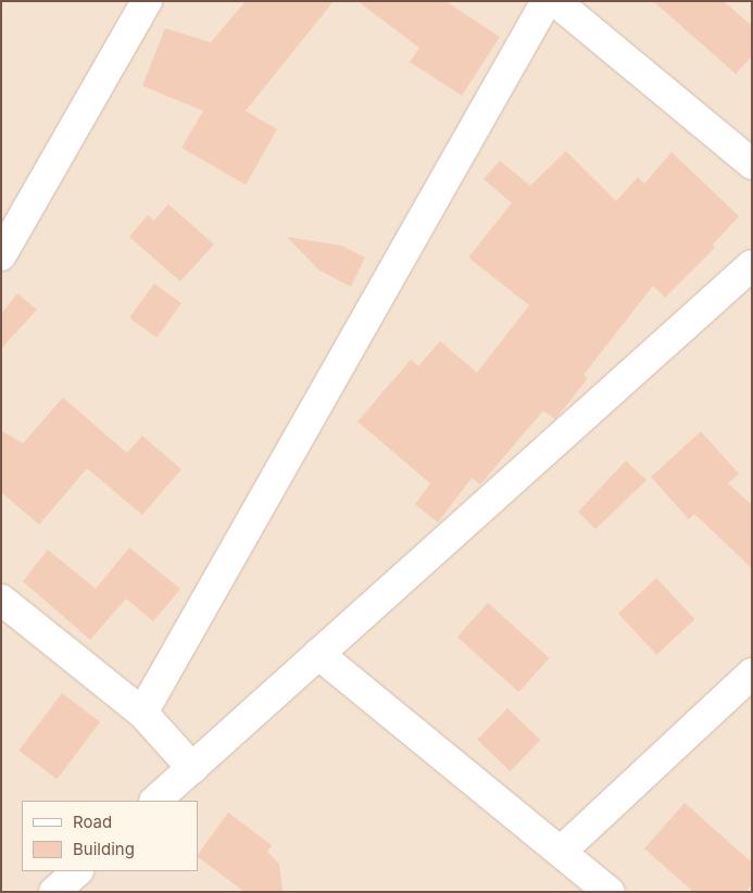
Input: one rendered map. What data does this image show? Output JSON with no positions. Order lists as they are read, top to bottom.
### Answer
{
  "legend": ["Road", "Building"]
}
